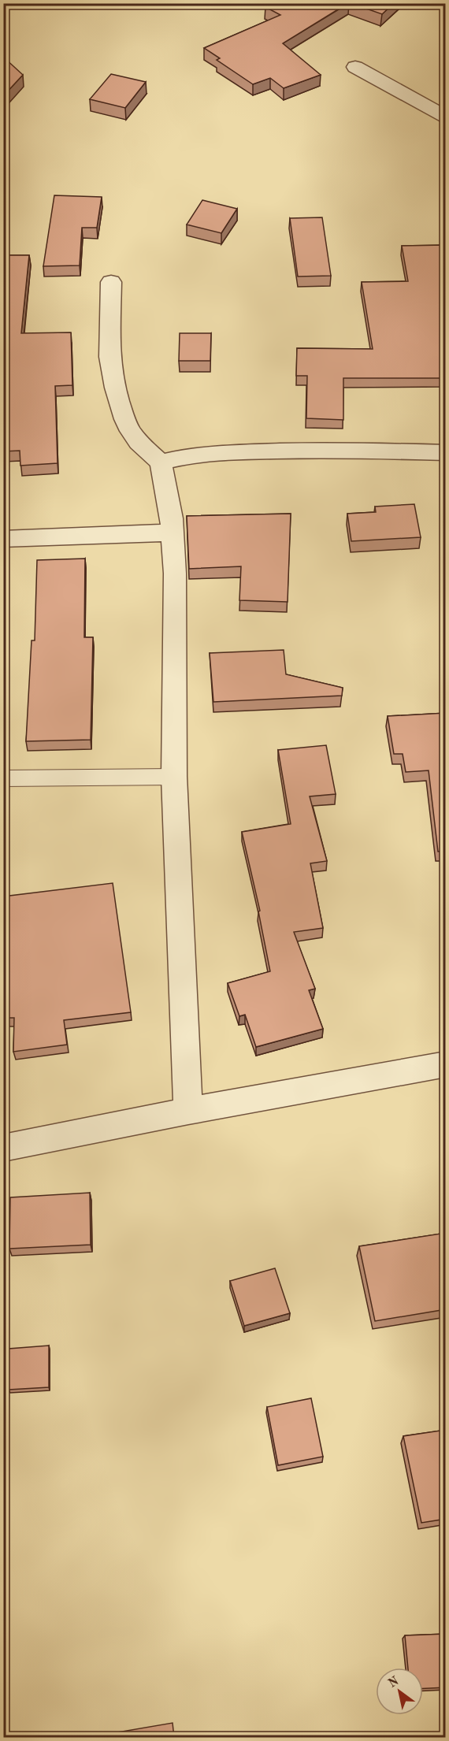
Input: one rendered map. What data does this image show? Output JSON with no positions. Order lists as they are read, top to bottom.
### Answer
{
  "north": "top left"
}
